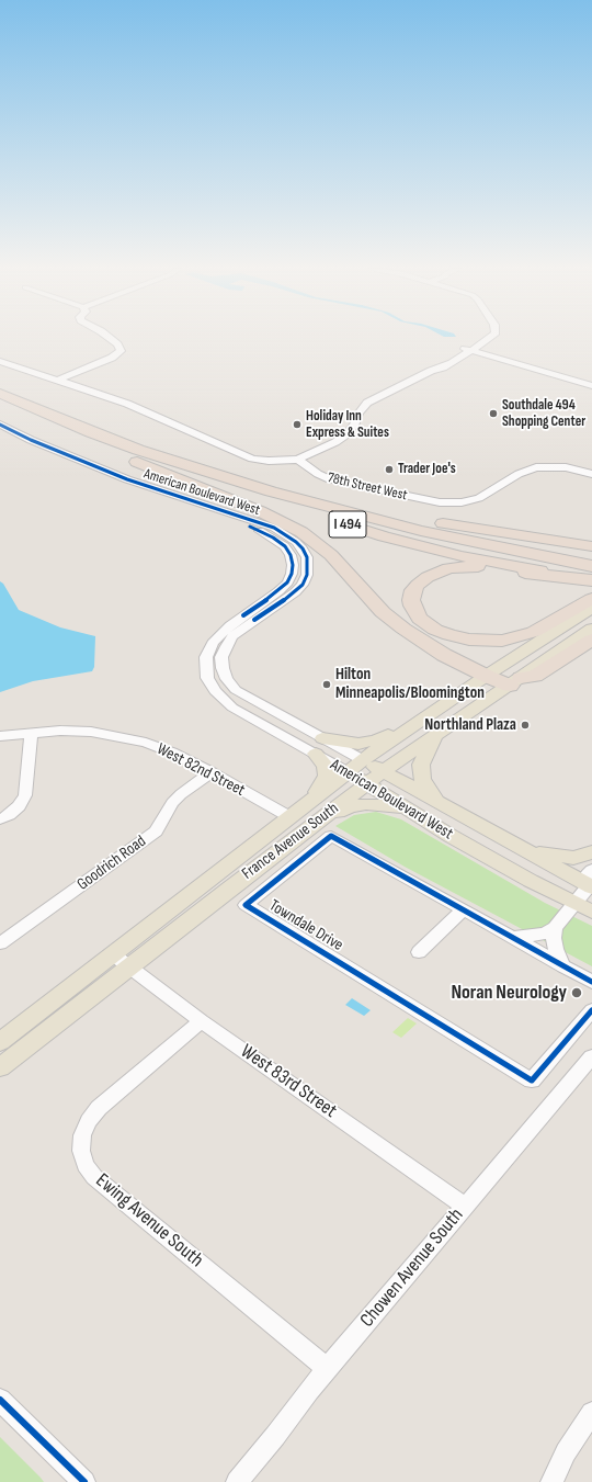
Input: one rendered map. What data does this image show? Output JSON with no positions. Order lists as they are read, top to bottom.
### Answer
{
  "streets": {
    "highway": ["I 494"],
    "main road": ["American Boulevard West", "France Avenue South"],
    "street": [
      "78th Street West",
      "West 82nd Street",
      "Goodrich Road",
      "Towndale Drive",
      "West 83rd Street",
      "Ewing Avenue South",
      "Chowen Avenue South"
    ]
  },
  "crossings": [
    ["American Boulevard West", "France Avenue South"],
    ["West 82nd Street", "France Avenue South"],
    ["West 82nd Street", "Goodrich Road"],
    ["France Avenue South", "West 83rd Street"],
    ["West 83rd Street", "Ewing Avenue South"],
    ["West 83rd Street", "Chowen Avenue South"],
    ["Ewing Avenue South", "Chowen Avenue South"]
  ],
  "places": [
    "Southdale 494 Shopping Center",
    "Holiday Inn Express & Suites",
    "Trader Joe's",
    "Hilton Minneapolis/Bloomington",
    "Northland Plaza",
    "Noran Neurology"
  ]
}
